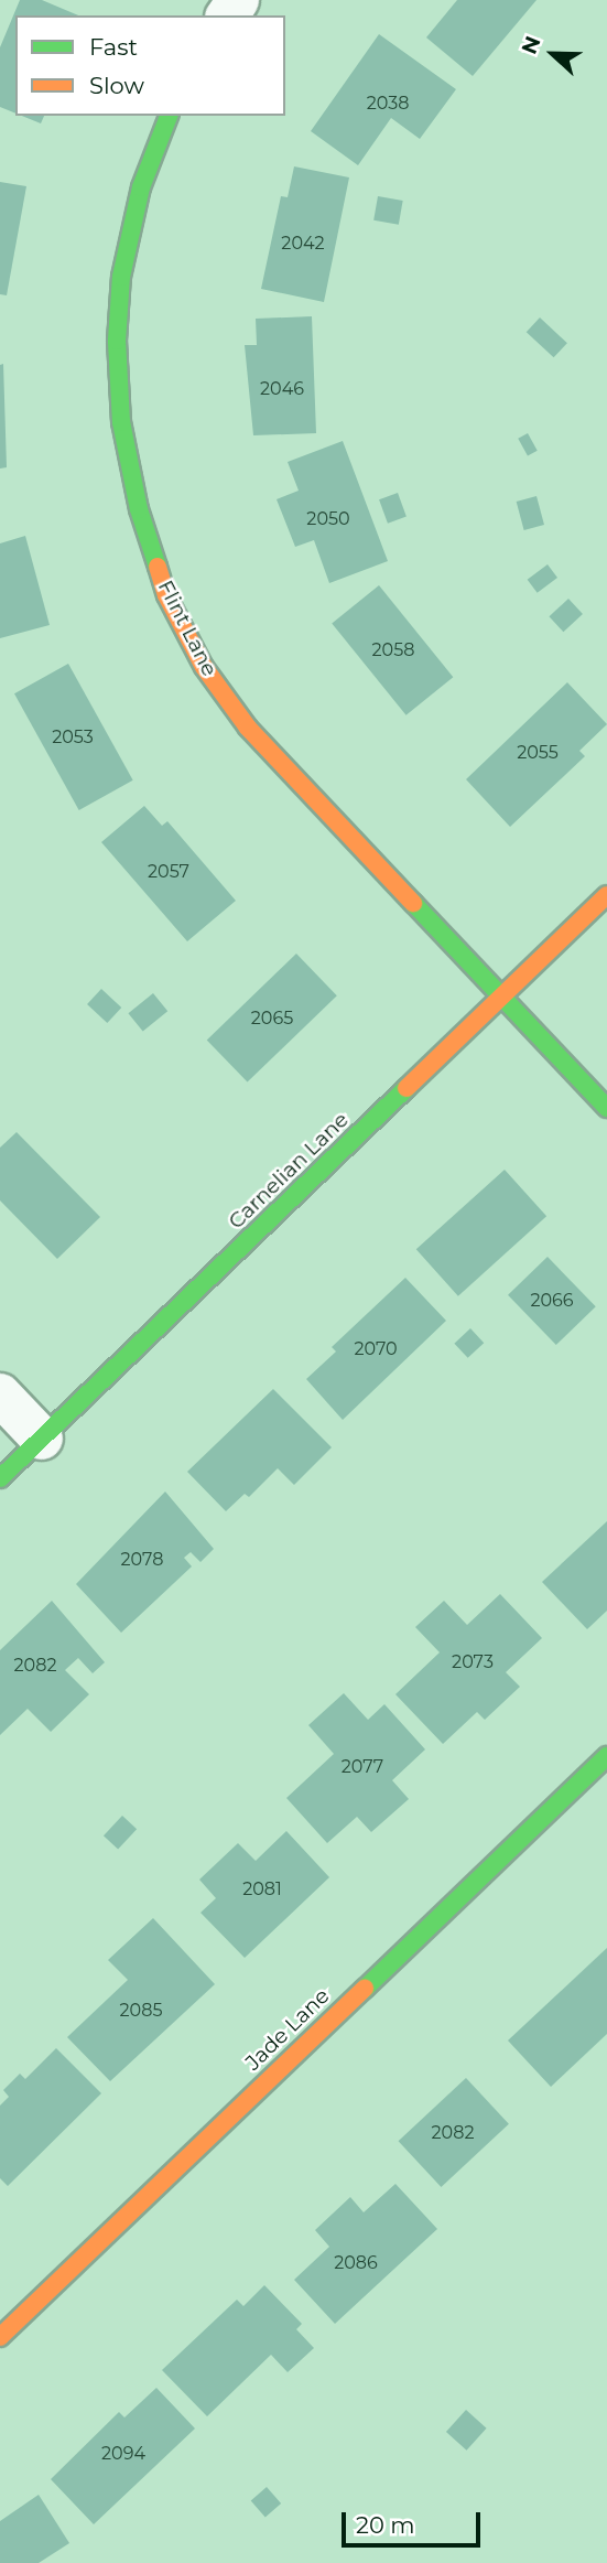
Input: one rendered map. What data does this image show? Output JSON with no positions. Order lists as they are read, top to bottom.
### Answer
{
  "streets": {
    "street": ["Flint Lane", "Carnelian Lane", "Jade Lane"]
  },
  "crossings": [
    ["Flint Lane", "Carnelian Lane"]
  ],
  "house_numbers": [
    "2038",
    "2042",
    "2046",
    "2050",
    "2058",
    "2053",
    "2055",
    "2057",
    "2065",
    "2066",
    "2070",
    "2078",
    "2073",
    "2082",
    "2077",
    "2081",
    "2085",
    "2082",
    "2086",
    "2094"
  ],
  "legend": ["Fast", "Slow"],
  "scale_bar": "20 m",
  "north": "left"
}
